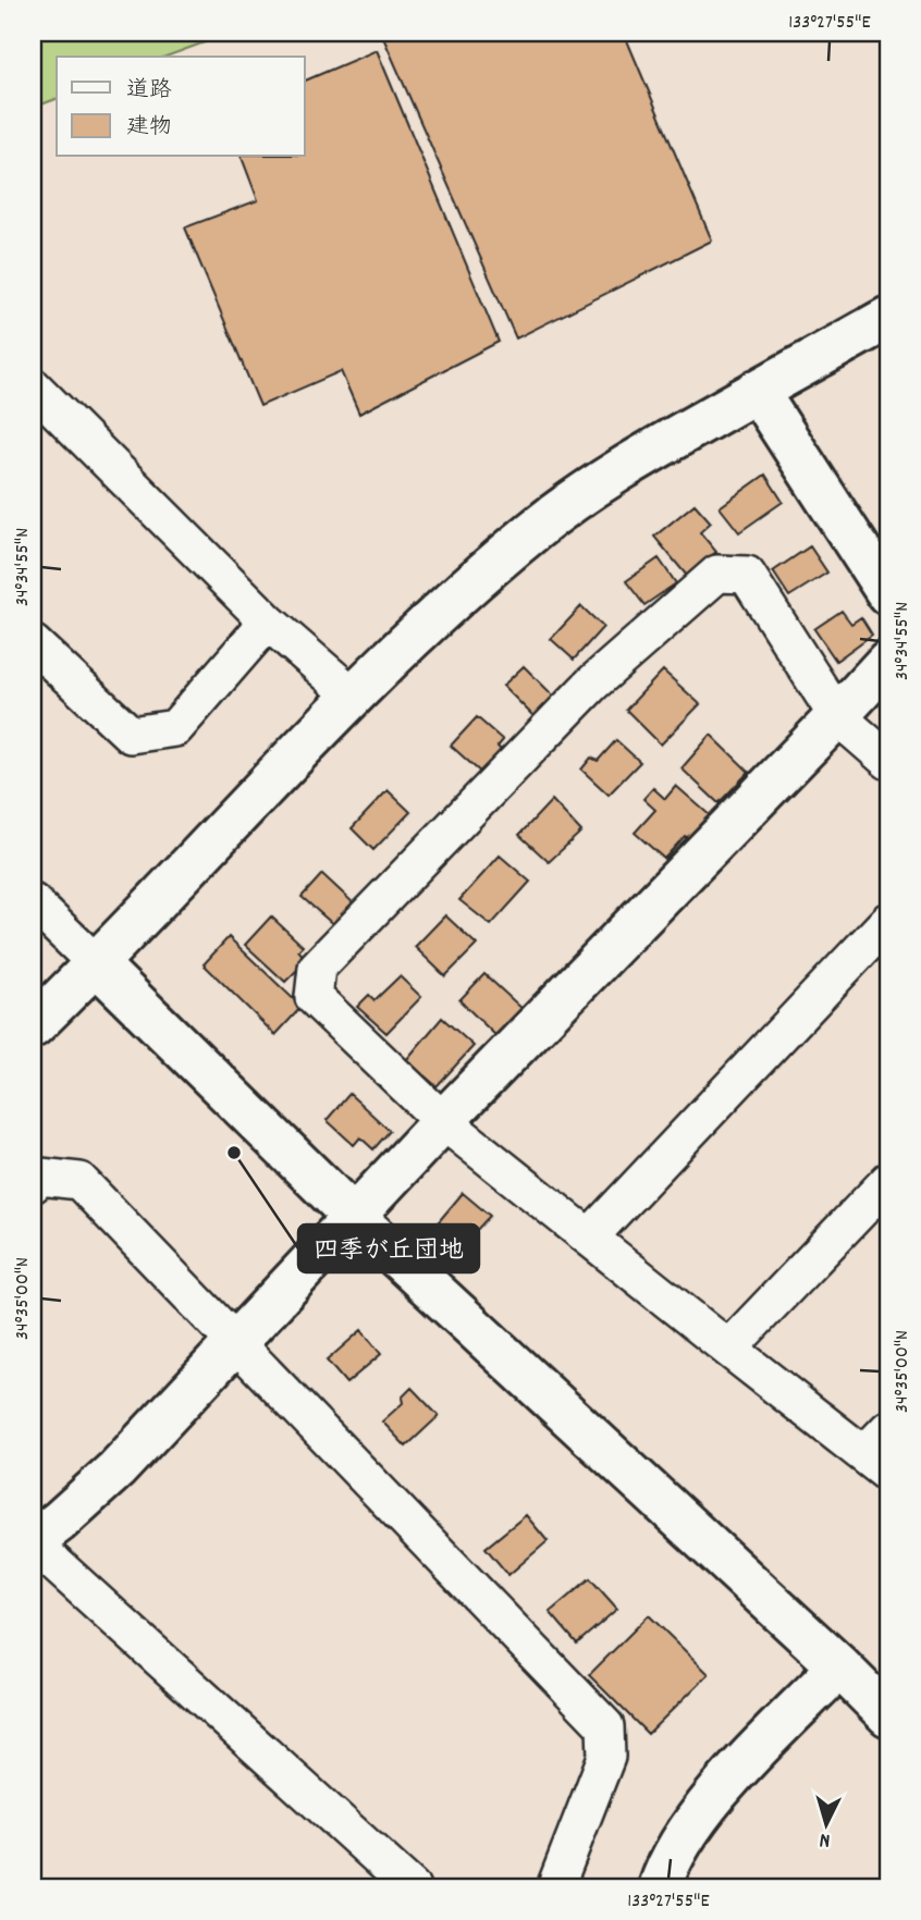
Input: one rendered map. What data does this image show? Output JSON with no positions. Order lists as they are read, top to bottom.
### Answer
{
  "places": ["四季が丘団地"],
  "legend": ["道路", "建物"],
  "north": "bottom",
  "coordinates": ["133°27'55\"E", "34°34'55\"N", "34°35'00\"N"]
}
